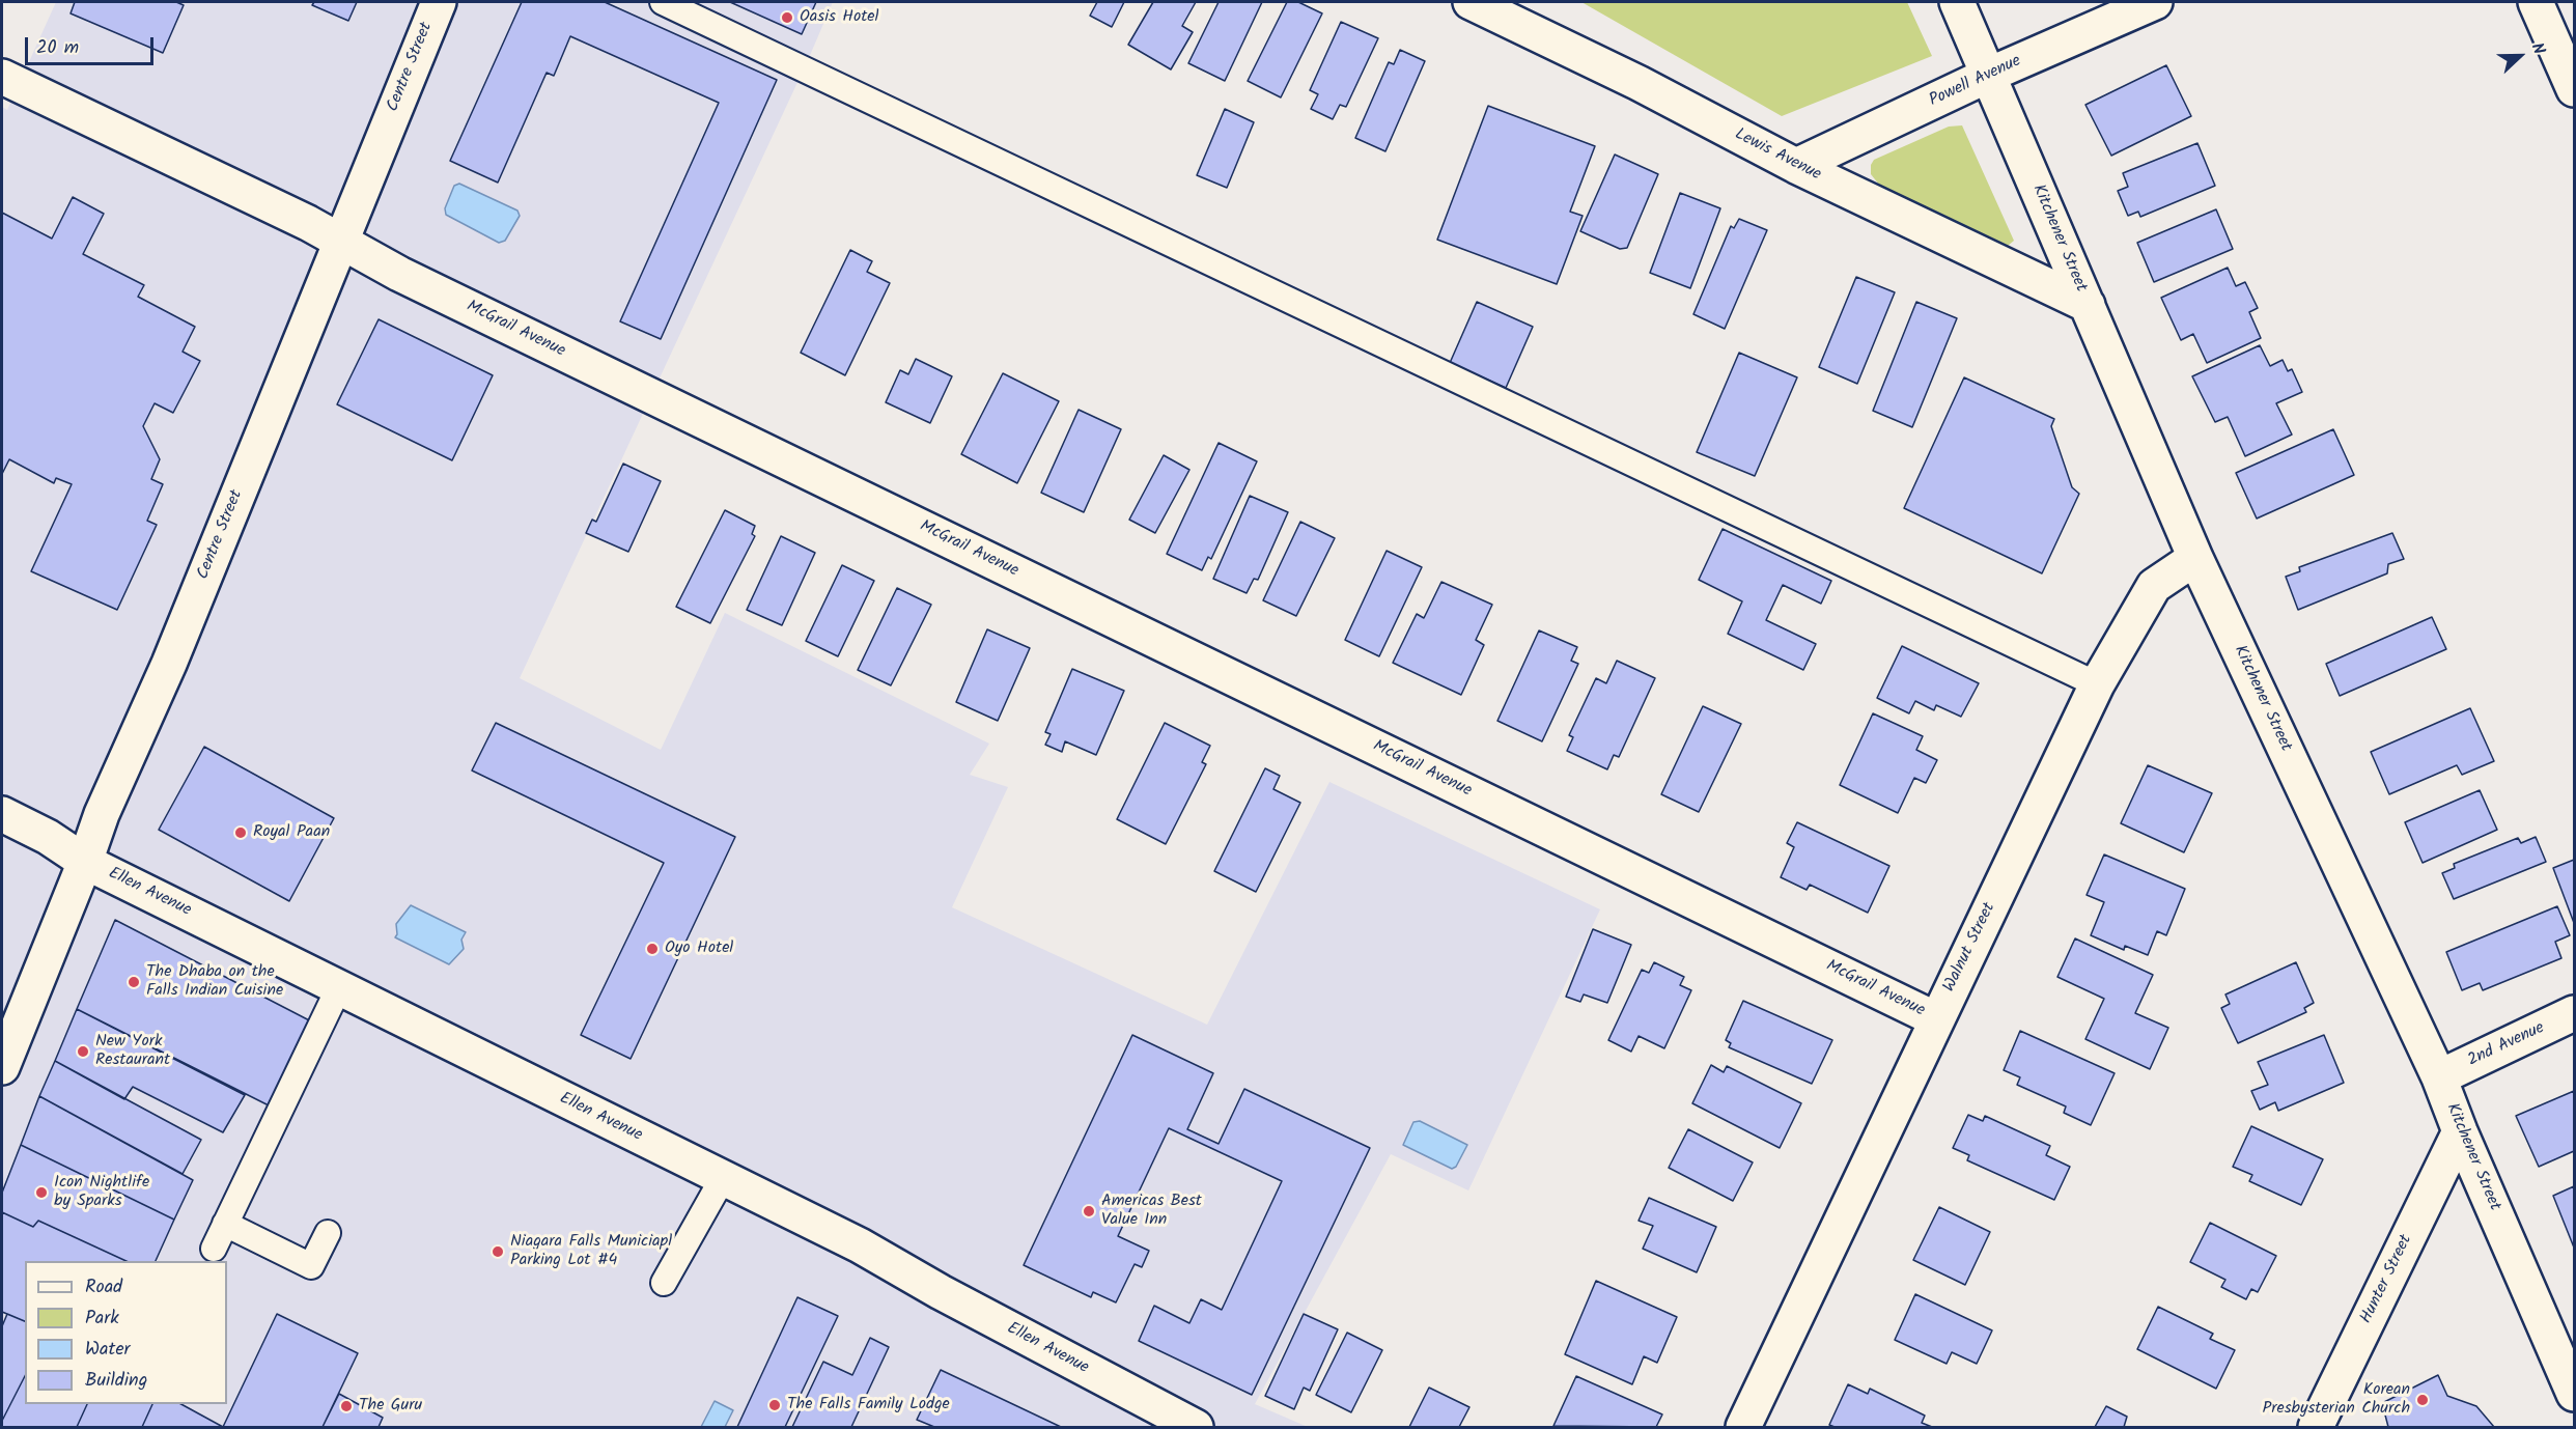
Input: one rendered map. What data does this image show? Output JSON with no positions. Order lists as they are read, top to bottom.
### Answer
{
  "streets": {
    "main road": [
      "Centre Street",
      "Powell Avenue",
      "Lewis Avenue",
      "Kitchener Street",
      "McGrail Avenue",
      "Ellen Avenue",
      "Walnut Street",
      "2nd Avenue",
      "Hunter Street"
    ]
  },
  "crossings": [
    ["Centre Street", "McGrail Avenue"],
    ["Centre Street", "Ellen Avenue"],
    ["Powell Avenue", "Lewis Avenue"],
    ["Powell Avenue", "Kitchener Street"],
    ["Lewis Avenue", "Kitchener Street"],
    ["Kitchener Street", "Walnut Street"],
    ["Kitchener Street", "2nd Avenue"],
    ["Kitchener Street", "Hunter Street"],
    ["McGrail Avenue", "Walnut Street"]
  ],
  "places": [
    "Oasis Hotel",
    "Royal Paan",
    "Oyo Hotel",
    "The Dhaba on the Falls Indian Cuisine",
    "New York Restaurant",
    "Icon Nightlife by Sparks",
    "Americas Best Value Inn",
    "Niagara Falls Municiapl Parking Lot #4",
    "Korean Presbysterian Church",
    "The Falls Family Lodge",
    "The Guru"
  ],
  "legend": [
    "Road",
    "Park",
    "Water",
    "Building"
  ],
  "scale_bar": "20 m",
  "north": "right"
}
